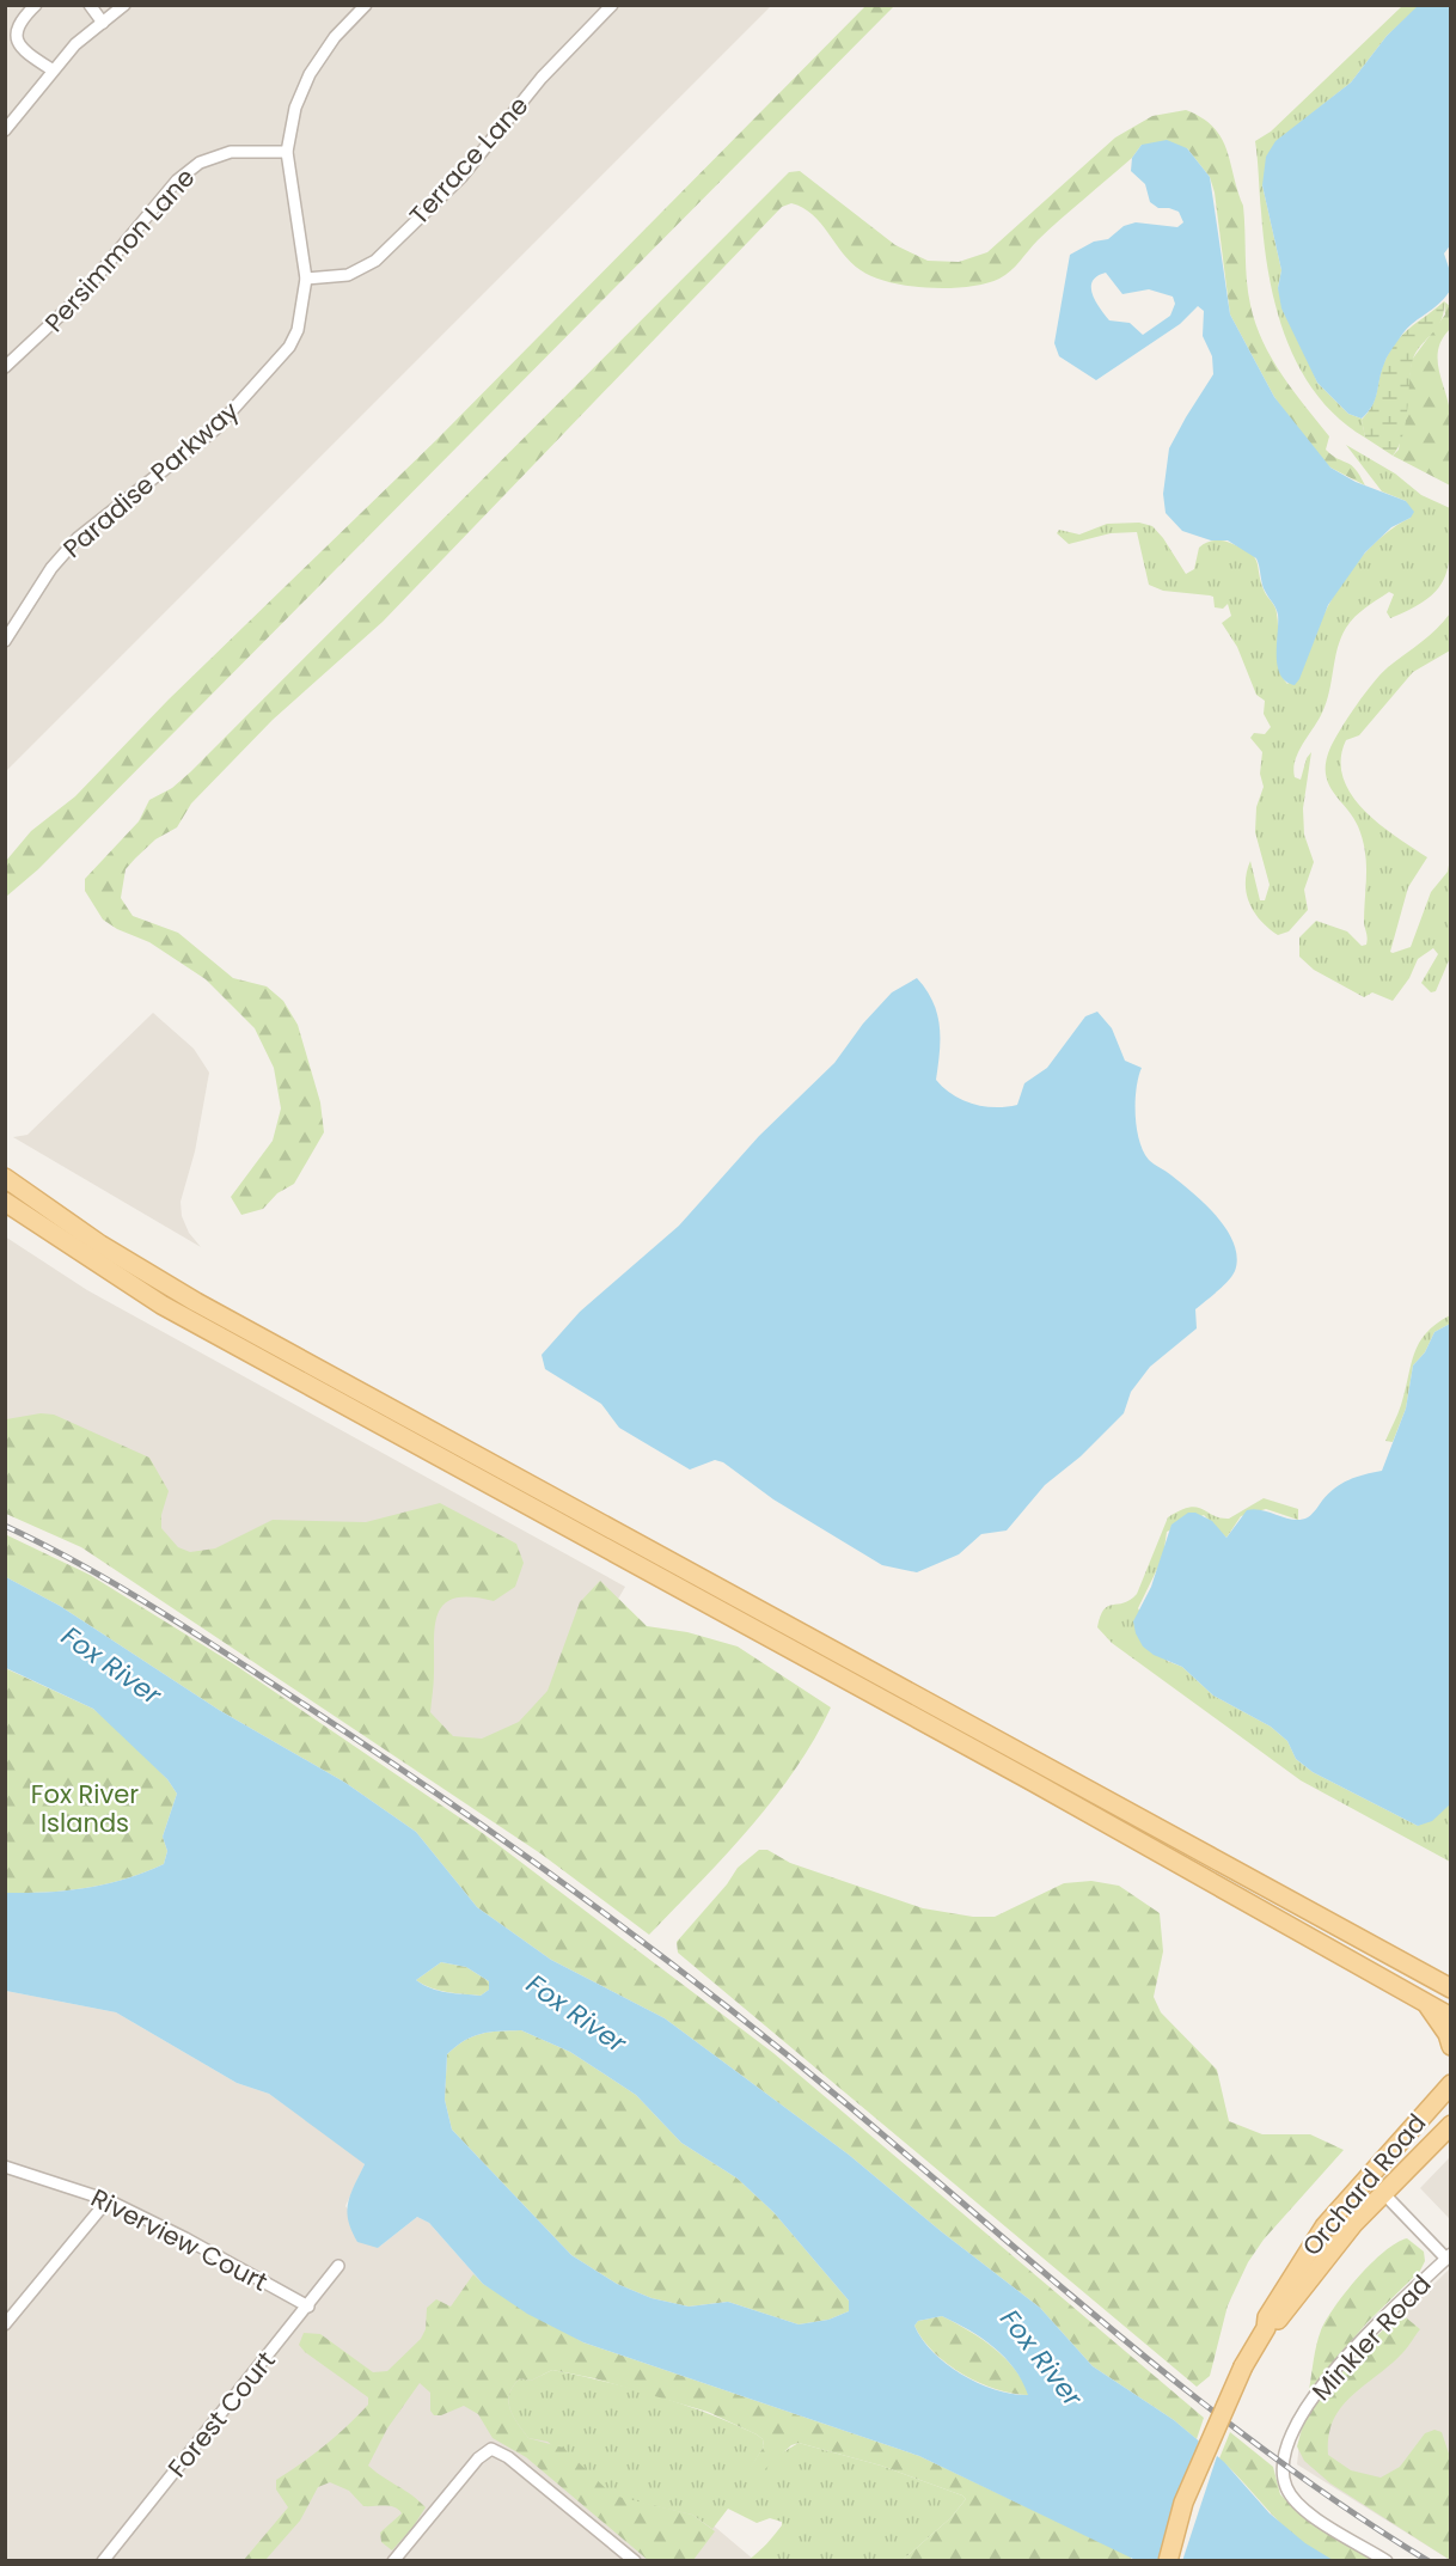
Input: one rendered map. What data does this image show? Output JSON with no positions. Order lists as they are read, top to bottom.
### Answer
{
  "streets": {
    "main road": ["Orchard Road"],
    "street": [
      "Terrace Lane",
      "Persimmon Lane",
      "Paradise Parkway",
      "Riverview Court",
      "Minkler Road",
      "Forest Court"
    ]
  },
  "crossings": [
    ["Terrace Lane", "Paradise Parkway"],
    ["Persimmon Lane", "Paradise Parkway"],
    ["Riverview Court", "Forest Court"]
  ],
  "water": ["Fox River"],
  "parks": ["Fox River Islands"]
}
